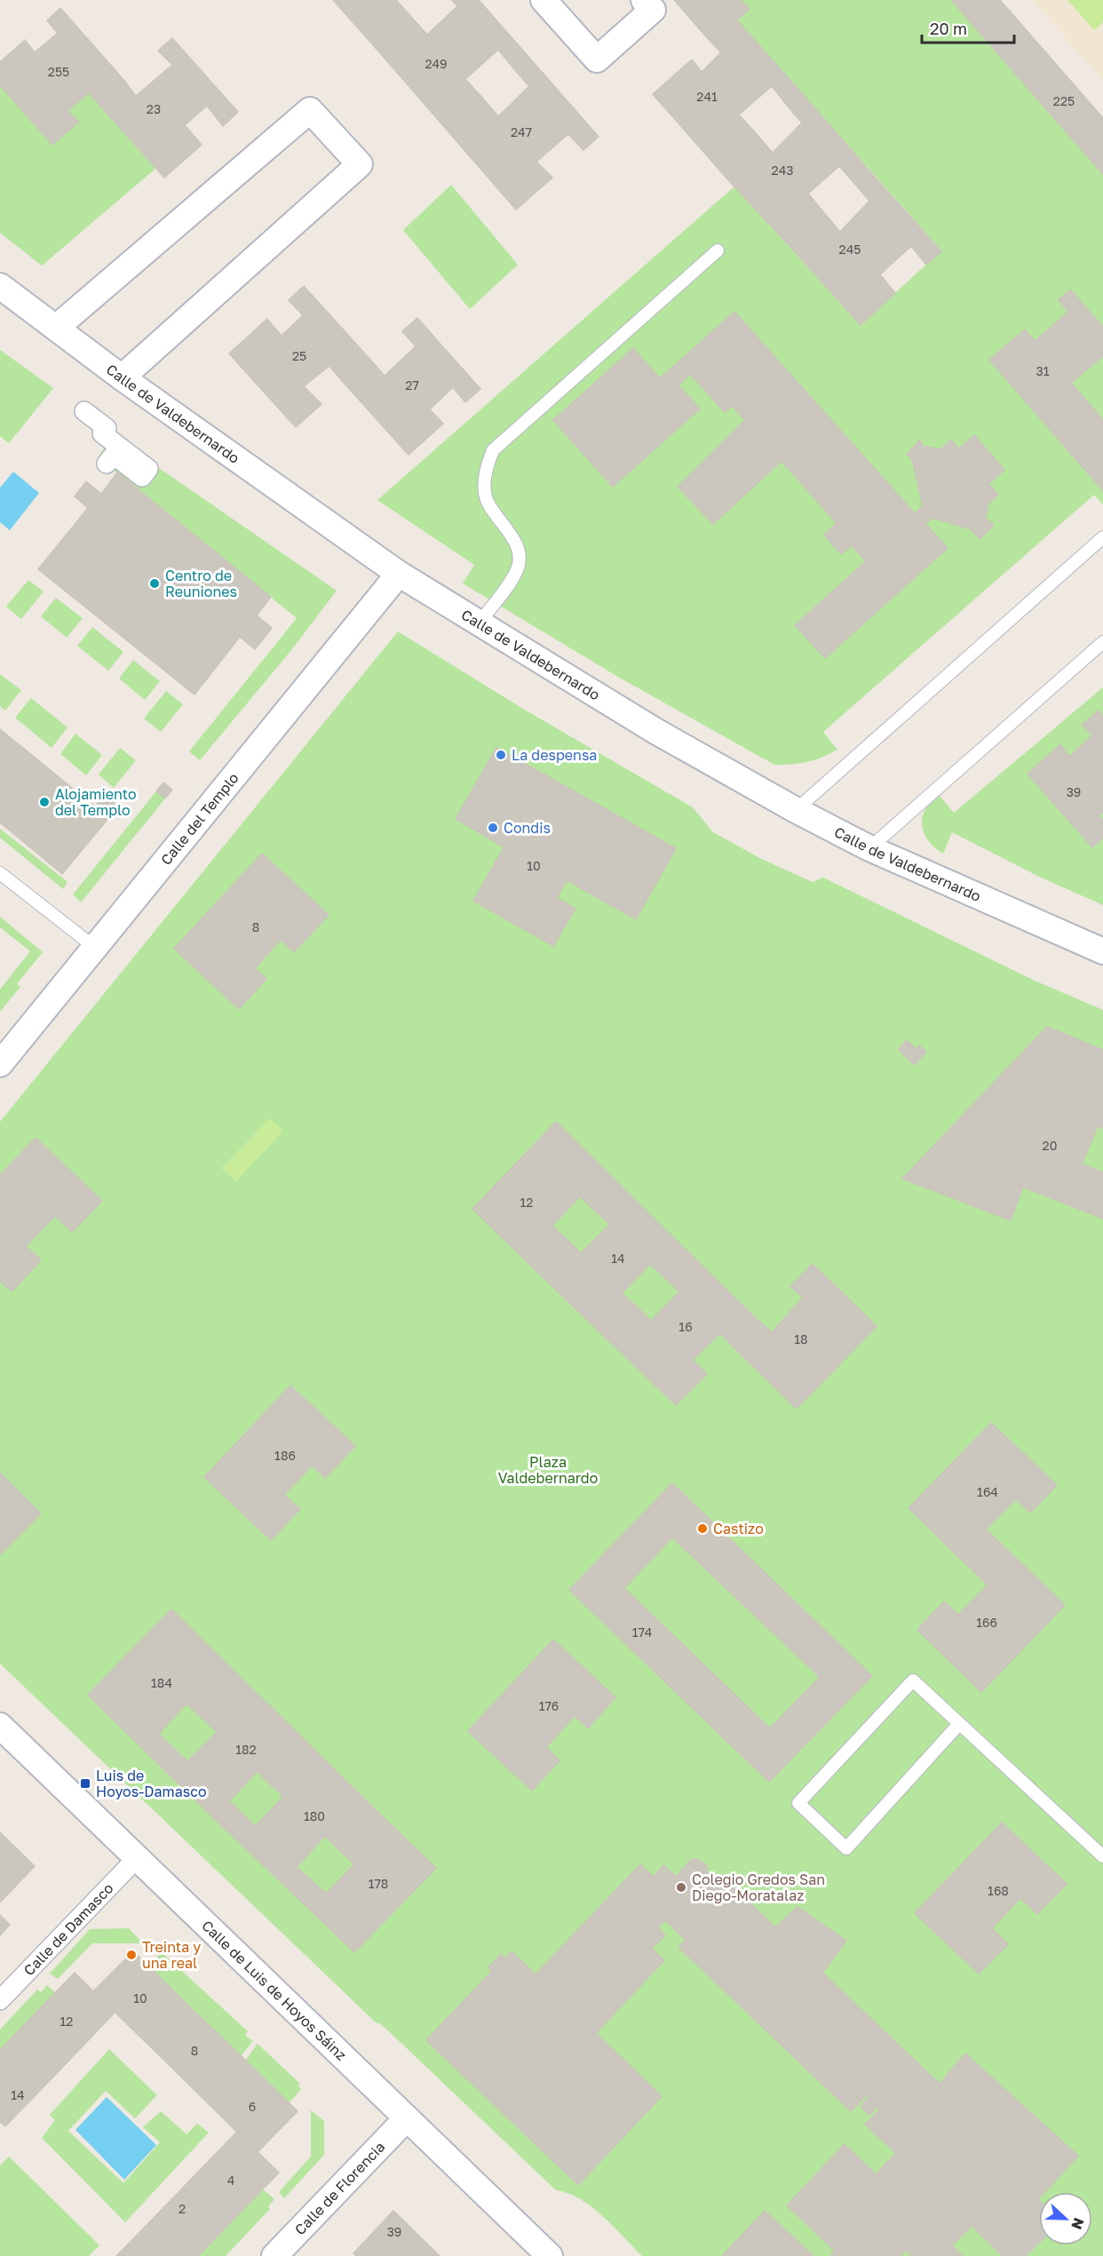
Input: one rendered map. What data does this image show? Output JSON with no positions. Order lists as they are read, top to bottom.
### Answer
{
  "streets": {
    "street": [
      "Calle de Valdebernardo",
      "Calle del Templo",
      "Calle de Damasco",
      "Calle de Luis de Hoyos Sáinz",
      "Calle de Florencia"
    ]
  },
  "crossings": [
    ["Calle de Valdebernardo", "Calle del Templo"],
    ["Calle de Damasco", "Calle de Luis de Hoyos Sáinz"],
    ["Calle de Luis de Hoyos Sáinz", "Calle de Florencia"]
  ],
  "parks": ["Plaza Valdebernardo"],
  "places": {
    "other": [
      "Centro de Reuniones",
      "La despensa",
      "Alojamiento del Templo",
      "Condis",
      "Castizo",
      "Colegio Gredos San Diego-Moratalaz",
      "Treinta y una real"
    ],
    "transit": ["Luis de Hoyos-Damasco"]
  },
  "house_numbers": [
    "249",
    "255",
    "241",
    "225",
    "23",
    "247",
    "243",
    "245",
    "25",
    "31",
    "27",
    "39",
    "10",
    "8",
    "20",
    "12",
    "14",
    "16",
    "18",
    "186",
    "164",
    "166",
    "174",
    "184",
    "176",
    "182",
    "180",
    "178",
    "168",
    "10",
    "12",
    "8",
    "14",
    "6",
    "4",
    "2",
    "39"
  ],
  "scale_bar": "20 m",
  "north": "right"
}
